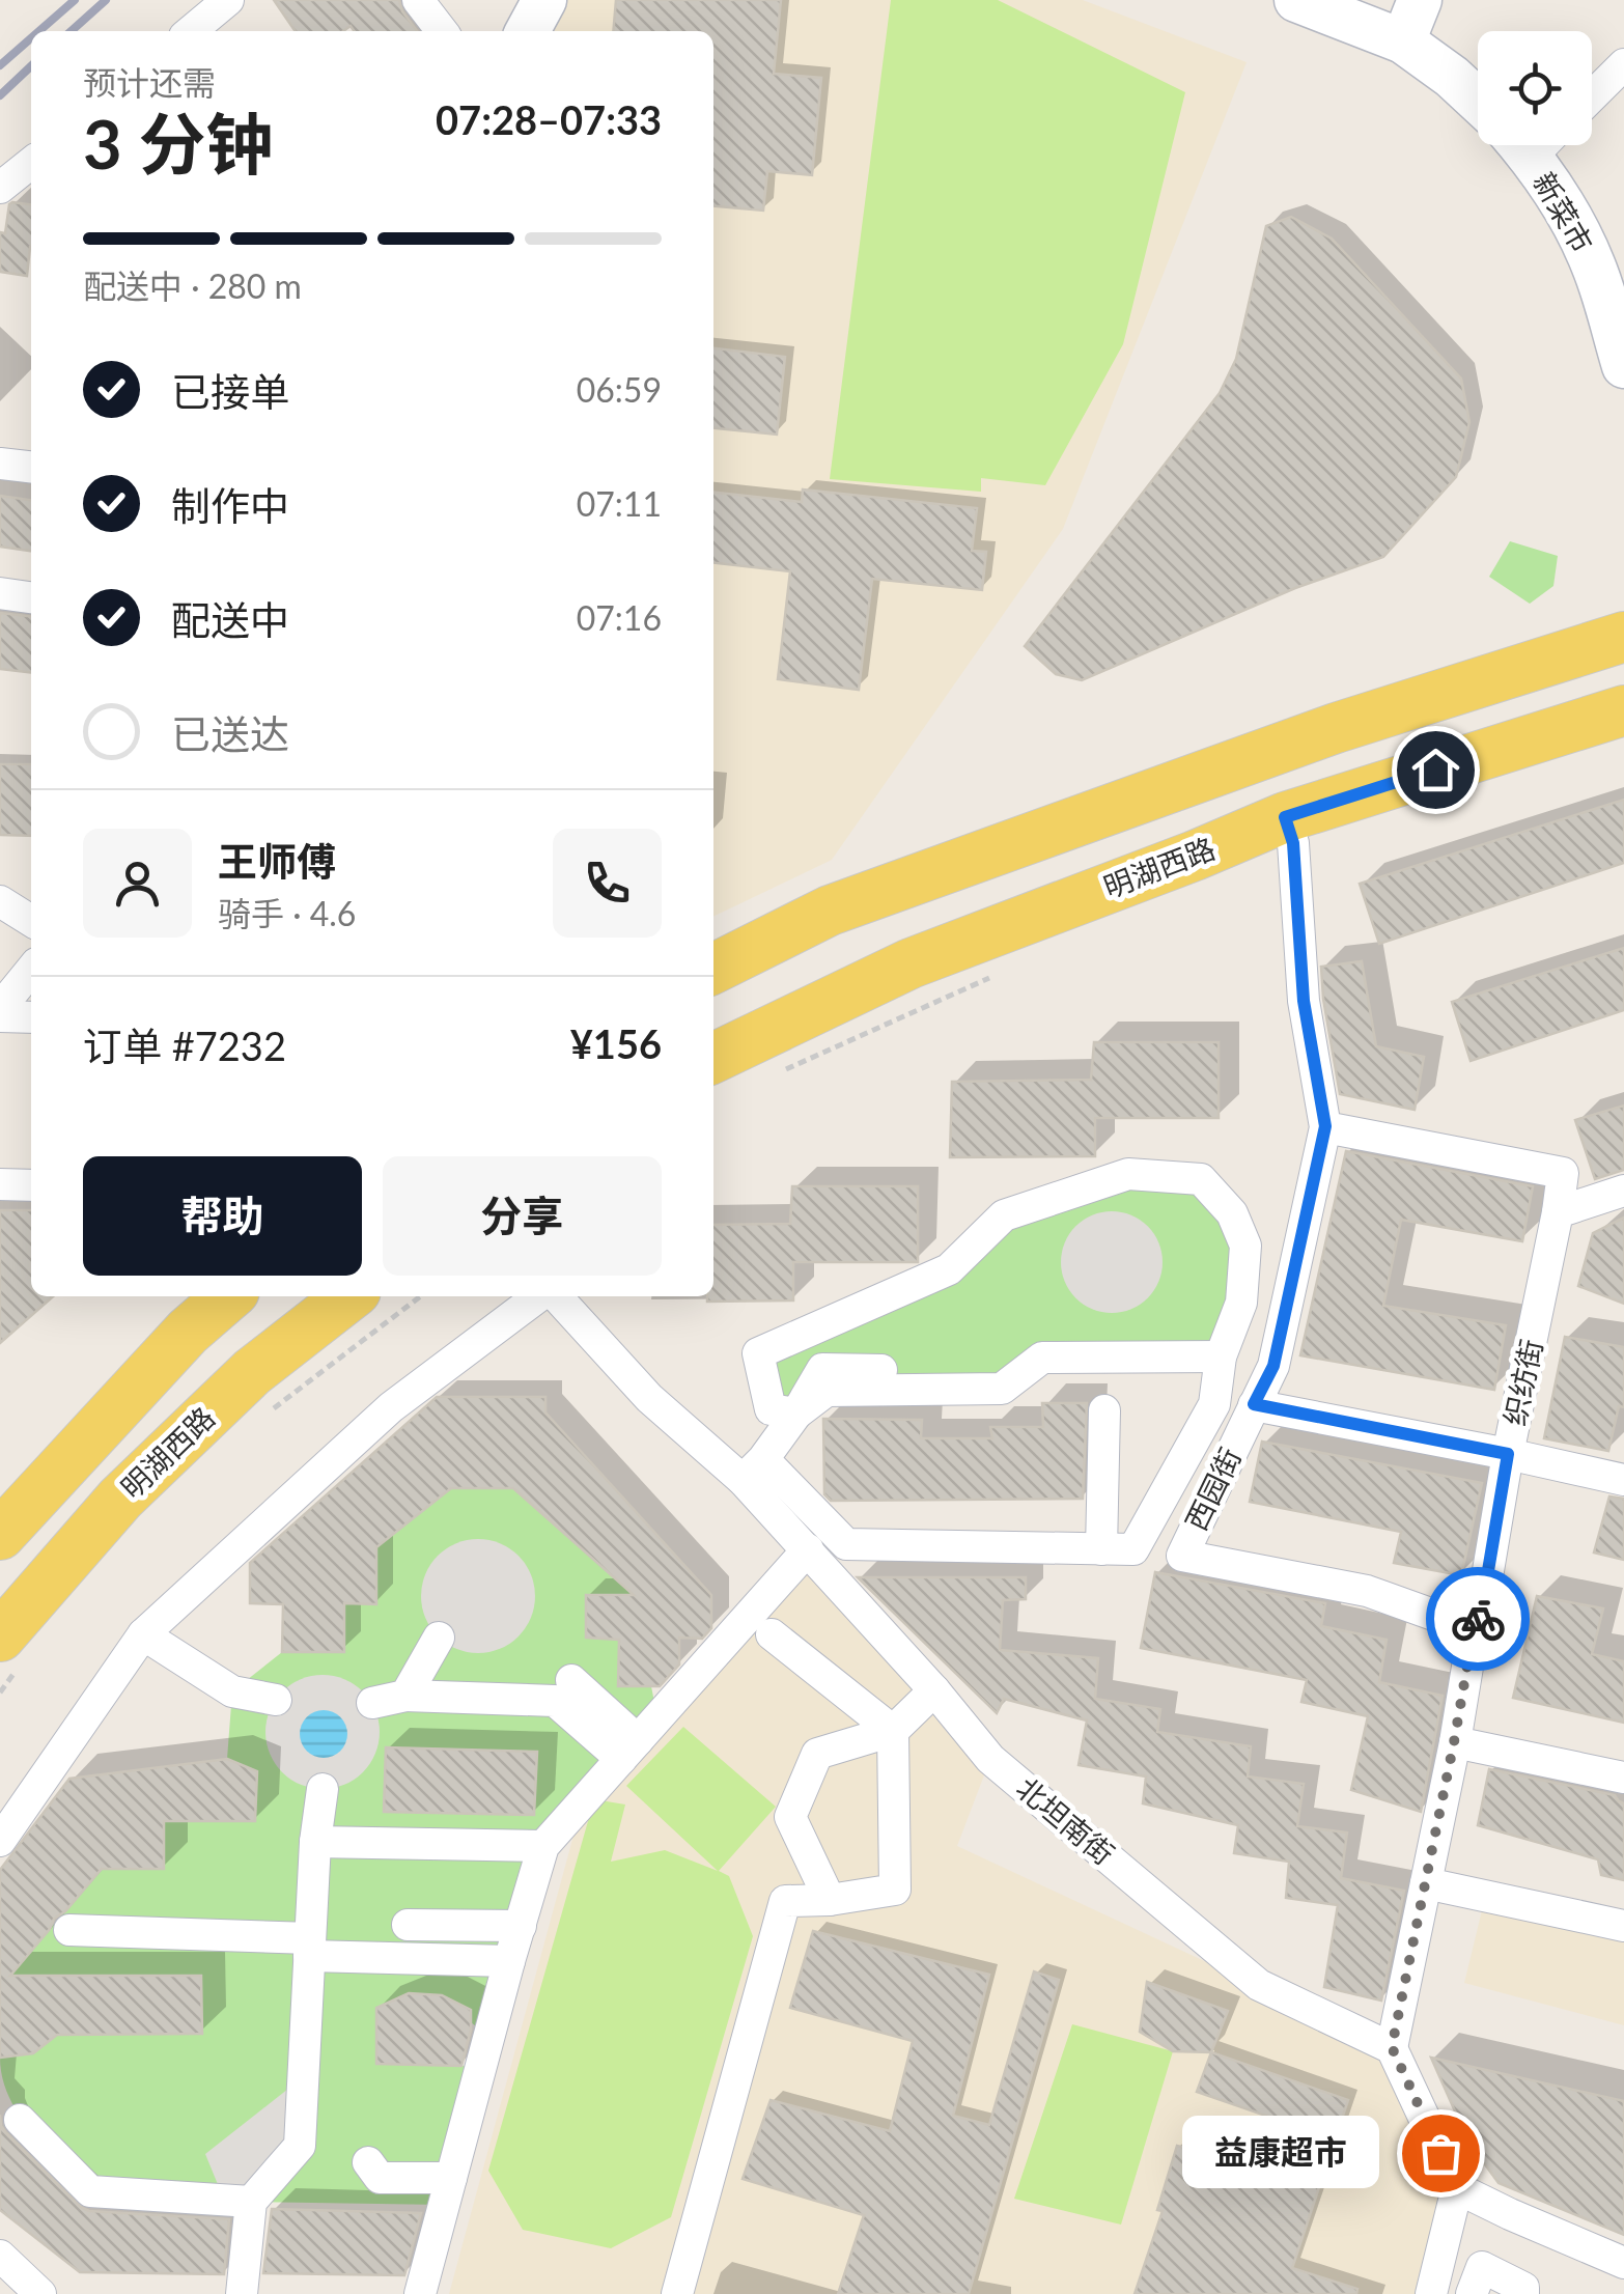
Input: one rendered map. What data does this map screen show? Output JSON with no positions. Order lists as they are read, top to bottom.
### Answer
{
  "streets": {
    "main road": ["新菜市", "明湖西路"],
    "street": ["织纺街", "西园街", "北坦南街"]
  },
  "crossings": [
    ["明湖西路", "西园街"],
    ["织纺街", "西园街"],
    ["织纺街", "北坦南街"]
  ],
  "places": ["益康超市"],
  "page": {
    "heading": ["3 分钟", "预计还需", "07:28–07:33"],
    "panel": [
      "王师傅",
      "骑手 · 4.6",
      "订单 #7232",
      "¥156"
    ],
    "bar": "配送中 · 280 m",
    "list": [
      ["已接单", "06:59"],
      ["制作中", "07:11"],
      ["配送中", "07:16"],
      "已送达"
    ],
    "buttons": ["帮助", "分享"],
    "bubble": "益康超市"
  }
}
